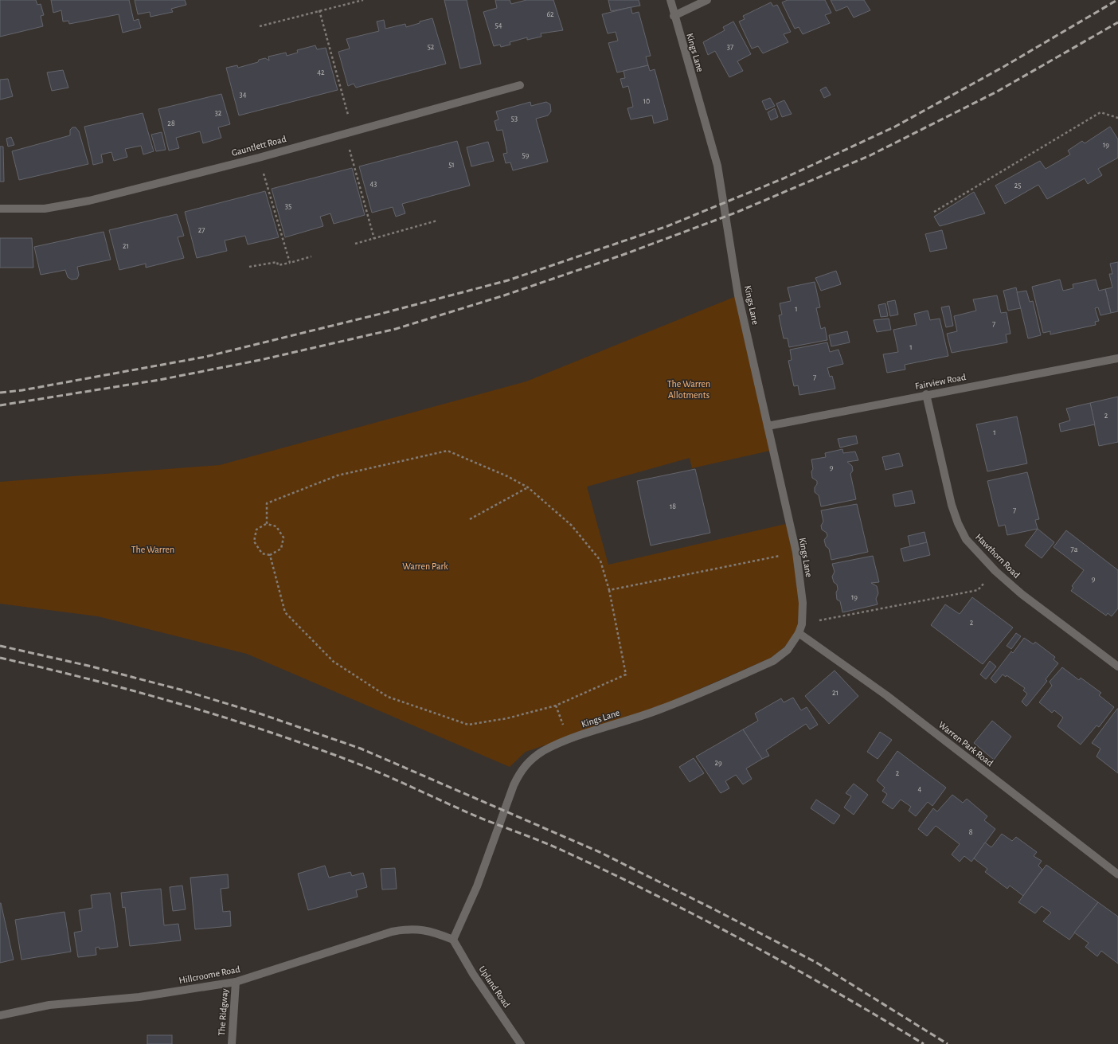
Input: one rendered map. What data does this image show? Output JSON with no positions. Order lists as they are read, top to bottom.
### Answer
{
  "streets": {
    "street": [
      "Kings Lane",
      "Gauntlett Road",
      "Fairview Road",
      "Hawthorn Road",
      "Warren Park Road",
      "Hillcroome Road",
      "Upland Road",
      "The Ridgway"
    ]
  },
  "crossings": [
    ["Kings Lane", "Fairview Road"],
    ["Kings Lane", "Warren Park Road"],
    ["Kings Lane", "Hillcroome Road"],
    ["Kings Lane", "Upland Road"],
    ["Fairview Road", "Hawthorn Road"],
    ["Hillcroome Road", "Upland Road"],
    ["Hillcroome Road", "The Ridgway"]
  ],
  "parks": ["The Warren Allotments", "The Warren", "Warren Park"],
  "house_numbers": [
    "62",
    "54",
    "52",
    "37",
    "42",
    "34",
    "10",
    "32",
    "53",
    "28",
    "19",
    "59",
    "51",
    "43",
    "25",
    "35",
    "27",
    "21",
    "1",
    "7",
    "1",
    "7",
    "2",
    "1",
    "9",
    "18",
    "7",
    "7a",
    "9",
    "19",
    "2",
    "21",
    "29",
    "2",
    "4",
    "8"
  ]
}
